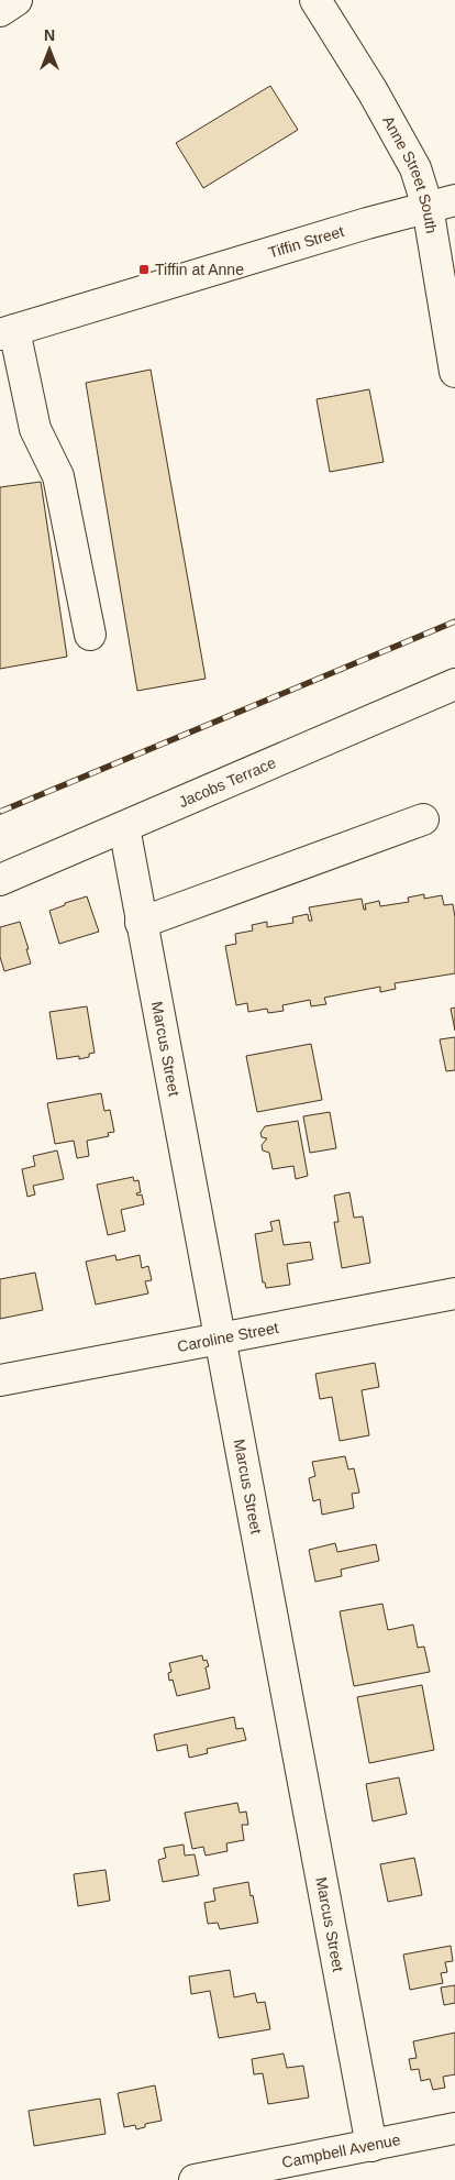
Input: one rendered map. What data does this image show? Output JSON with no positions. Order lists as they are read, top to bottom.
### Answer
{
  "streets": {
    "street": [
      "Anne Street South",
      "Tiffin Street",
      "Jacobs Terrace",
      "Marcus Street",
      "Caroline Street",
      "Campbell Avenue"
    ]
  },
  "crossings": [
    ["Anne Street South", "Tiffin Street"],
    ["Jacobs Terrace", "Marcus Street"],
    ["Marcus Street", "Caroline Street"],
    ["Marcus Street", "Campbell Avenue"]
  ],
  "places": {
    "transit": ["Tiffin at Anne"]
  },
  "north": "top"
}
